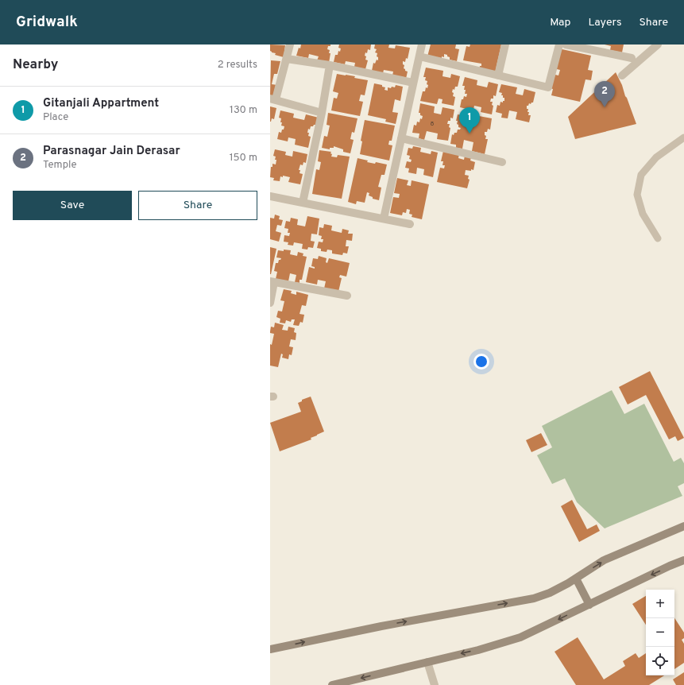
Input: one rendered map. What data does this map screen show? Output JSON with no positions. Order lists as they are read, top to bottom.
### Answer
{
  "house_numbers": ["8"],
  "page": {
    "header": "Gridwalk",
    "nav": ["Map", "Layers", "Share"],
    "heading": ["Nearby", "2 results"],
    "pins": ["2", "1"],
    "list": [
      {
        "mark": "1",
        "name": "Gitanjali Appartment",
        "note": "Place",
        "value": "130 m"
      },
      {
        "mark": "2",
        "name": "Parasnagar Jain Derasar",
        "note": "Temple",
        "value": "150 m"
      }
    ],
    "buttons": ["Save", "Share"],
    "map_buttons": ["+", "−"]
  }
}
